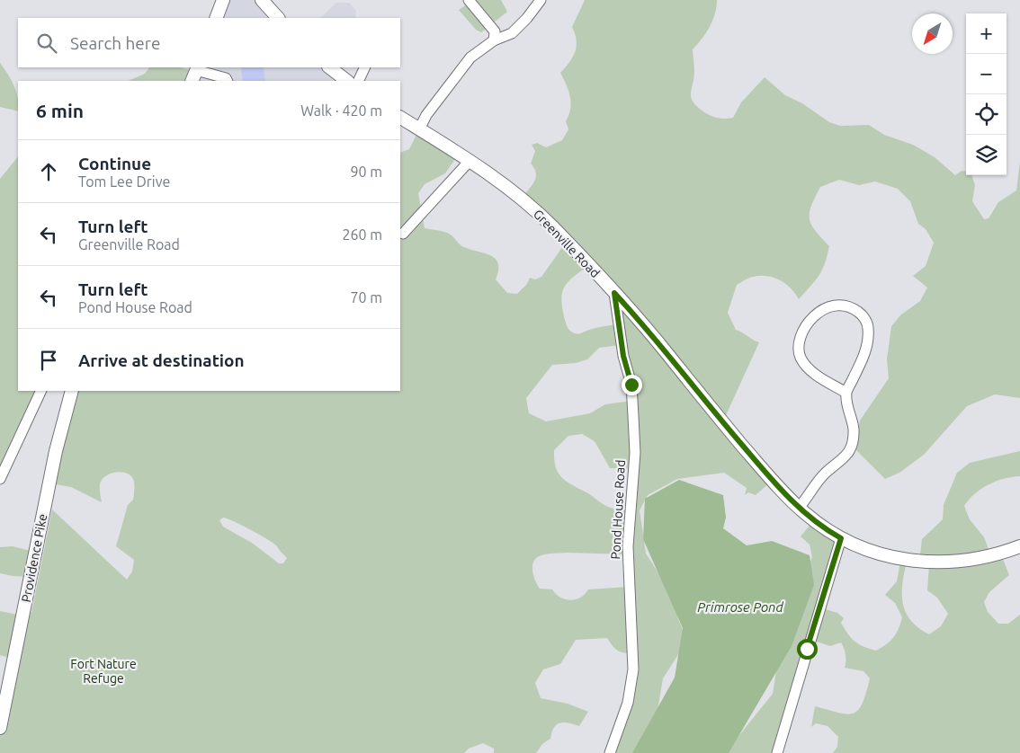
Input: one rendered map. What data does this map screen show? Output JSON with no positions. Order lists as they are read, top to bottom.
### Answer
{
  "streets": {
    "main road": ["Greenville Road", "Providence Pike"],
    "street": ["Pond House Road"]
  },
  "crossings": [
    ["Greenville Road", "Pond House Road"]
  ],
  "water": ["Primrose Pond"],
  "parks": ["Fort Nature Refuge"],
  "north": "bottom left",
  "page": {
    "map_buttons": ["+", "−"],
    "search": "Search here",
    "heading": ["6 min", "Walk · 420 m"],
    "list": [
      ["Continue", "Tom Lee Drive", "90 m"],
      ["Turn left", "Greenville Road", "260 m"],
      ["Turn left", "Pond House Road", "70 m"],
      "Arrive at destination"
    ]
  }
}
